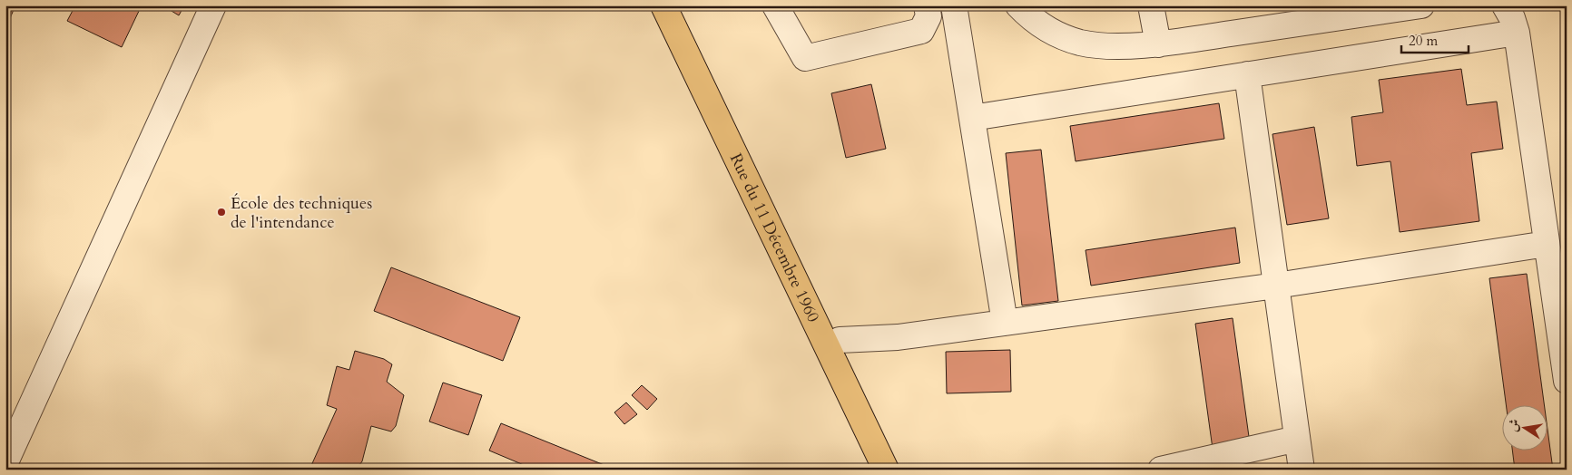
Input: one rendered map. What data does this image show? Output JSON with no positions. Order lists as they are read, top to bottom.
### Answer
{
  "streets": {
    "main road": ["Rue du 11 Décembre 1960"]
  },
  "places": ["École des techniques de l'intendance"],
  "scale_bar": "20 m",
  "north": "left"
}
